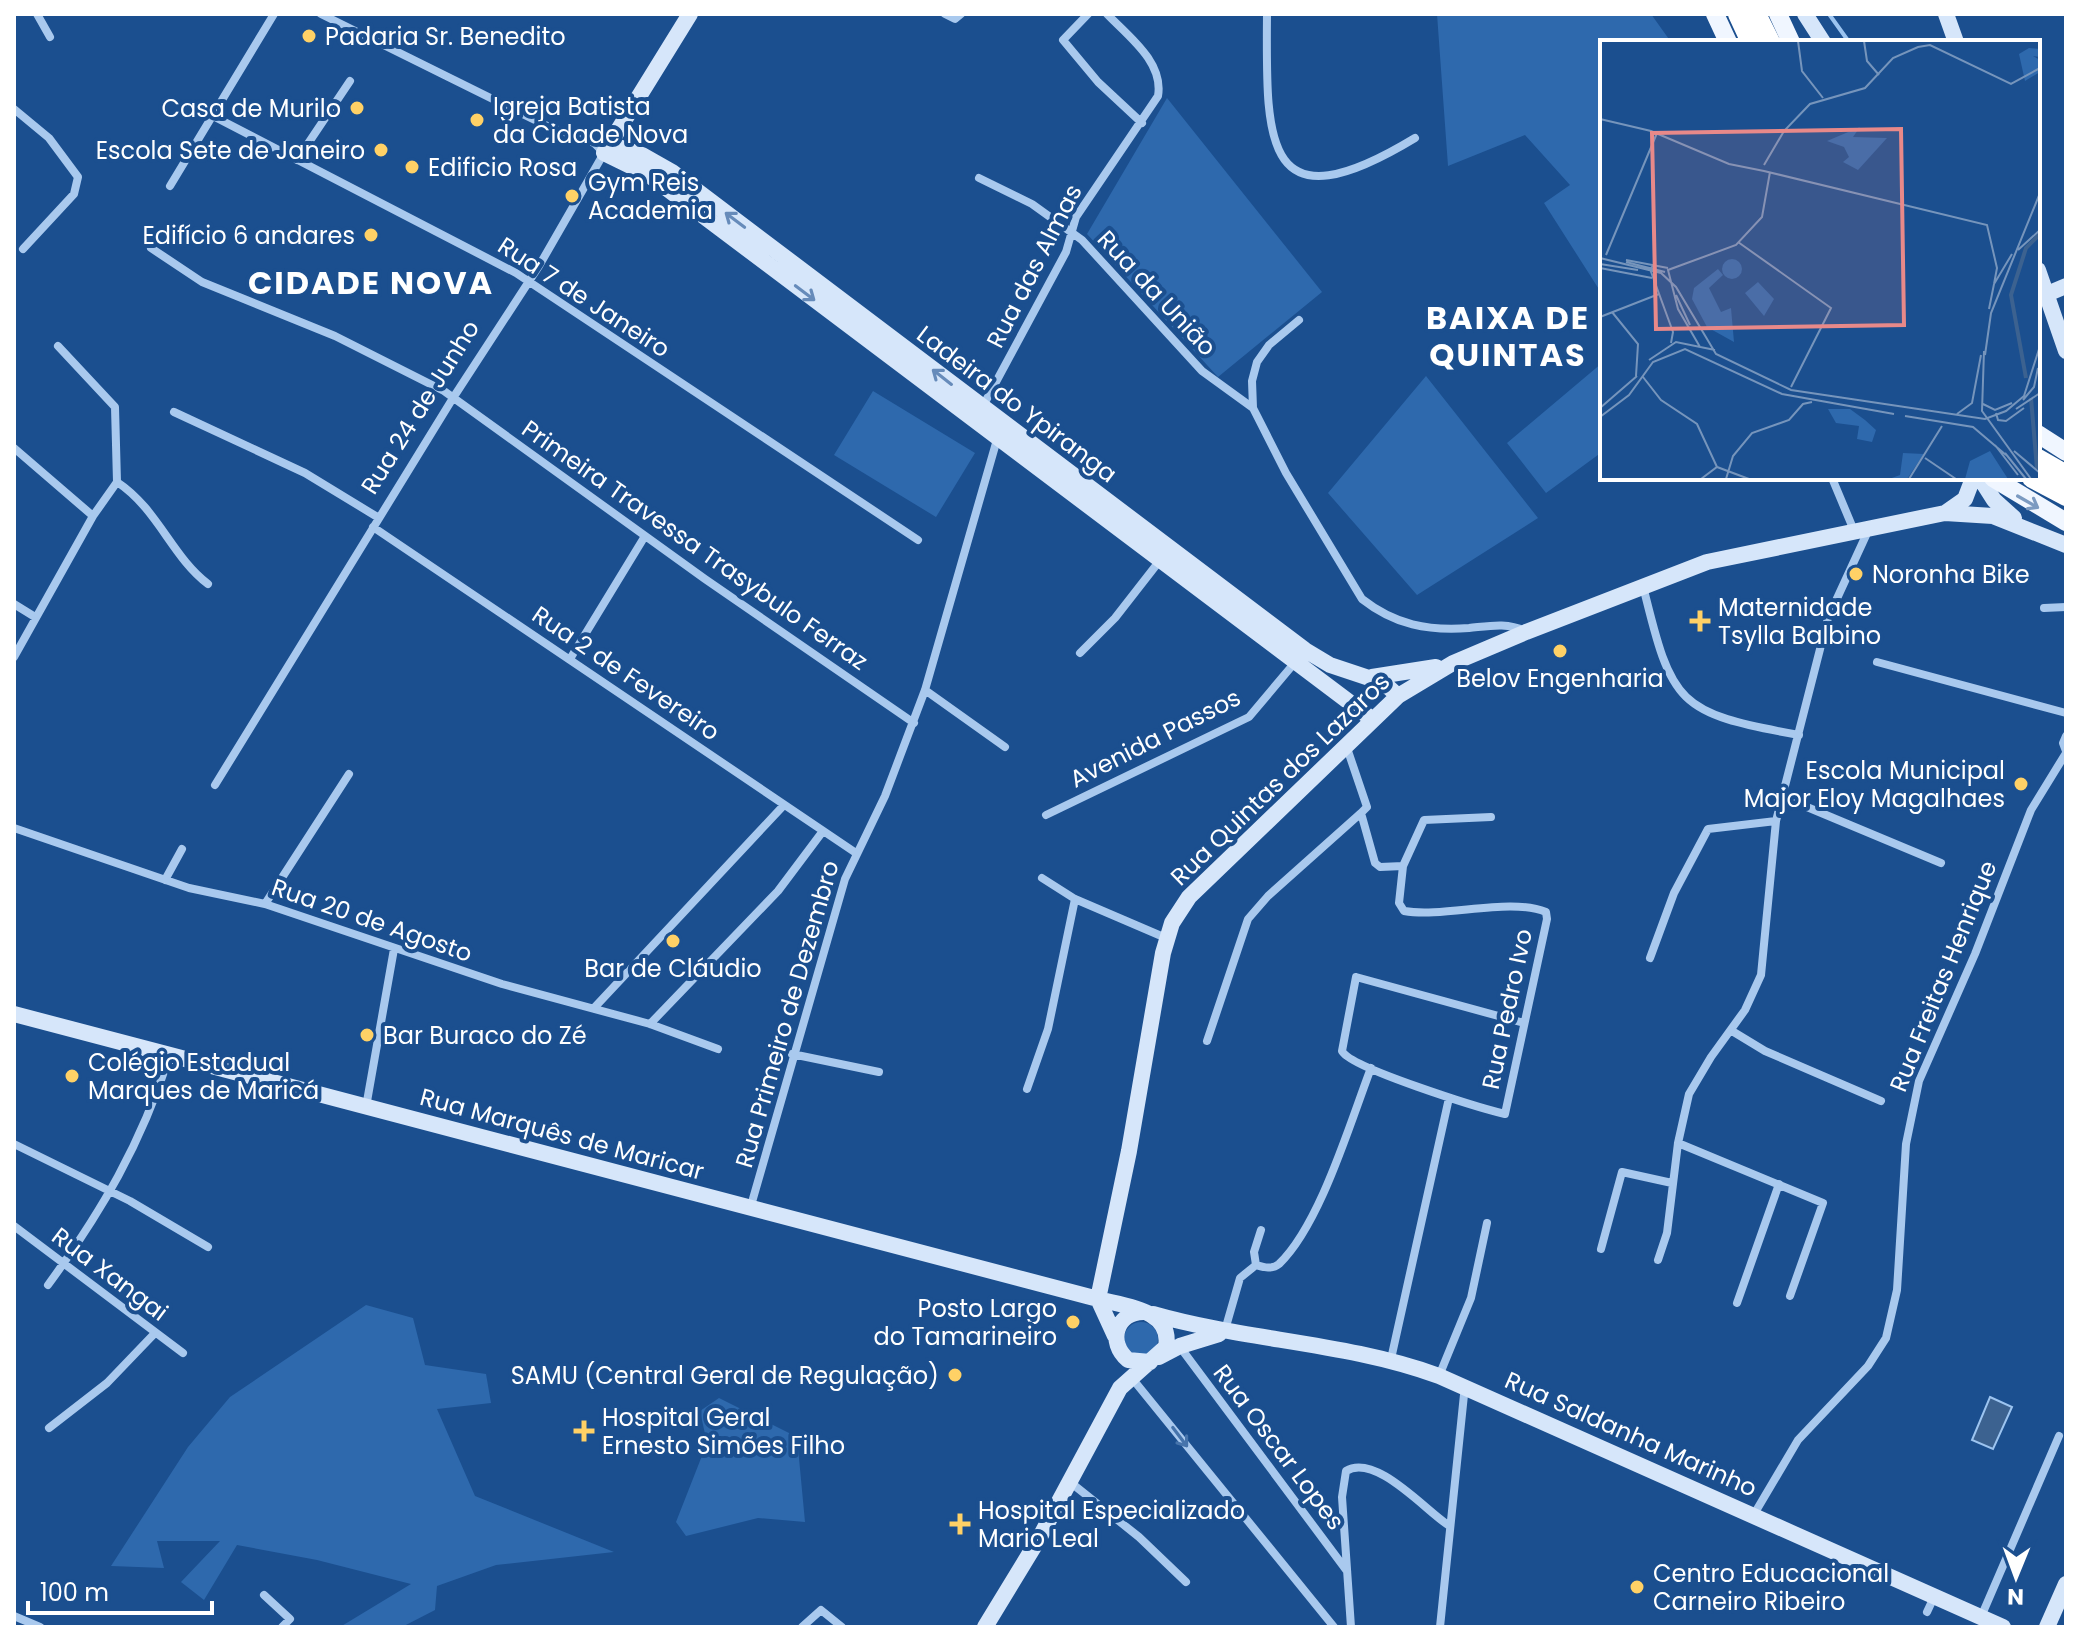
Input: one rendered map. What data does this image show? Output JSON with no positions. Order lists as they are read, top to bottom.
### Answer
{
  "streets": {
    "main road": [
      "Ladeira do Ypiranga",
      "Rua 24 de Junho",
      "Rua Quintas dos Lazaros",
      "Rua Marquês de Maricar",
      "Rua Saldanha Marinho"
    ],
    "street": [
      "Rua das Almas",
      "Rua da União",
      "Rua 7 de Janeiro",
      "Primeira Travessa Trasybulo Ferraz",
      "Rua 2 de Fevereiro",
      "Avenida Passos",
      "Rua 20 de Agosto",
      "Rua Freitas Henrique",
      "Rua Pedro Ivo",
      "Rua Primeiro de Dezembro",
      "Rua Xangai",
      "Rua Oscar Lopes"
    ]
  },
  "crossings": [
    ["Rua das Almas", "Rua da União"],
    ["Rua das Almas", "Ladeira do Ypiranga"],
    ["Rua 7 de Janeiro", "Rua 24 de Junho"],
    ["Ladeira do Ypiranga", "Rua 24 de Junho"],
    ["Ladeira do Ypiranga", "Avenida Passos"],
    ["Ladeira do Ypiranga", "Rua Quintas dos Lazaros"],
    ["Ladeira do Ypiranga", "Rua Primeiro de Dezembro"],
    ["Rua 24 de Junho", "Primeira Travessa Trasybulo Ferraz"],
    ["Rua 24 de Junho", "Rua 2 de Fevereiro"],
    ["Primeira Travessa Trasybulo Ferraz", "Rua Primeiro de Dezembro"],
    ["Rua 2 de Fevereiro", "Rua Primeiro de Dezembro"],
    ["Rua Quintas dos Lazaros", "Rua Marquês de Maricar"],
    ["Rua Freitas Henrique", "Rua Saldanha Marinho"],
    ["Rua Primeiro de Dezembro", "Rua Marquês de Maricar"],
    ["Rua Marquês de Maricar", "Rua Saldanha Marinho"],
    ["Rua Saldanha Marinho", "Rua Oscar Lopes"]
  ],
  "districts": ["CIDADE NOVA", "BAIXA DE QUINTAS"],
  "places": {
    "other": [
      "Padaria Sr. Benedito",
      "Casa de Murilo",
      "Igreja Batista da Cidade Nova",
      "Escola Sete de Janeiro",
      "Edificio Rosa",
      "Gym Reis Academia",
      "Edifício 6 andares",
      "Noronha Bike",
      "Belov Engenharia",
      "Escola Municipal Major Eloy Magalhaes",
      "Bar de Cláudio",
      "Bar Buraco do Zé",
      "Colégio Estadual Marques de Maricá",
      "Posto Largo do Tamarineiro",
      "SAMU (Central Geral de Regulação)",
      "Centro Educacional Carneiro Ribeiro"
    ],
    "health": ["Maternidade Tsylla Balbino", "Hospital Geral Ernesto Simões Filho", "Hospital Especializado Mario Leal"]
  },
  "scale_bar": "100 m",
  "north": "bottom"
}
